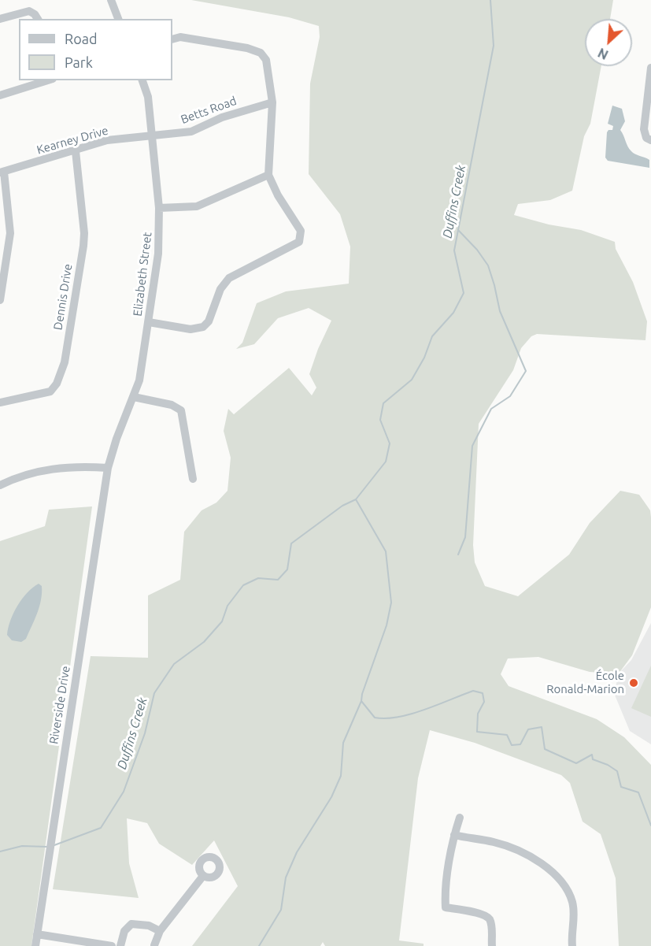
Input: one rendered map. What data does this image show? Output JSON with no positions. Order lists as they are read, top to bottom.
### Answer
{
  "streets": {
    "street": [
      "Betts Road",
      "Kearney Drive",
      "Elizabeth Street",
      "Dennis Drive",
      "Riverside Drive"
    ]
  },
  "crossings": [
    ["Betts Road", "Kearney Drive"],
    ["Betts Road", "Elizabeth Street"],
    ["Kearney Drive", "Elizabeth Street"],
    ["Kearney Drive", "Dennis Drive"],
    ["Elizabeth Street", "Riverside Drive"]
  ],
  "water": ["Duffins Creek"],
  "places": ["École Ronald-Marion"],
  "legend": ["Road", "Park"],
  "north": "bottom left"
}
